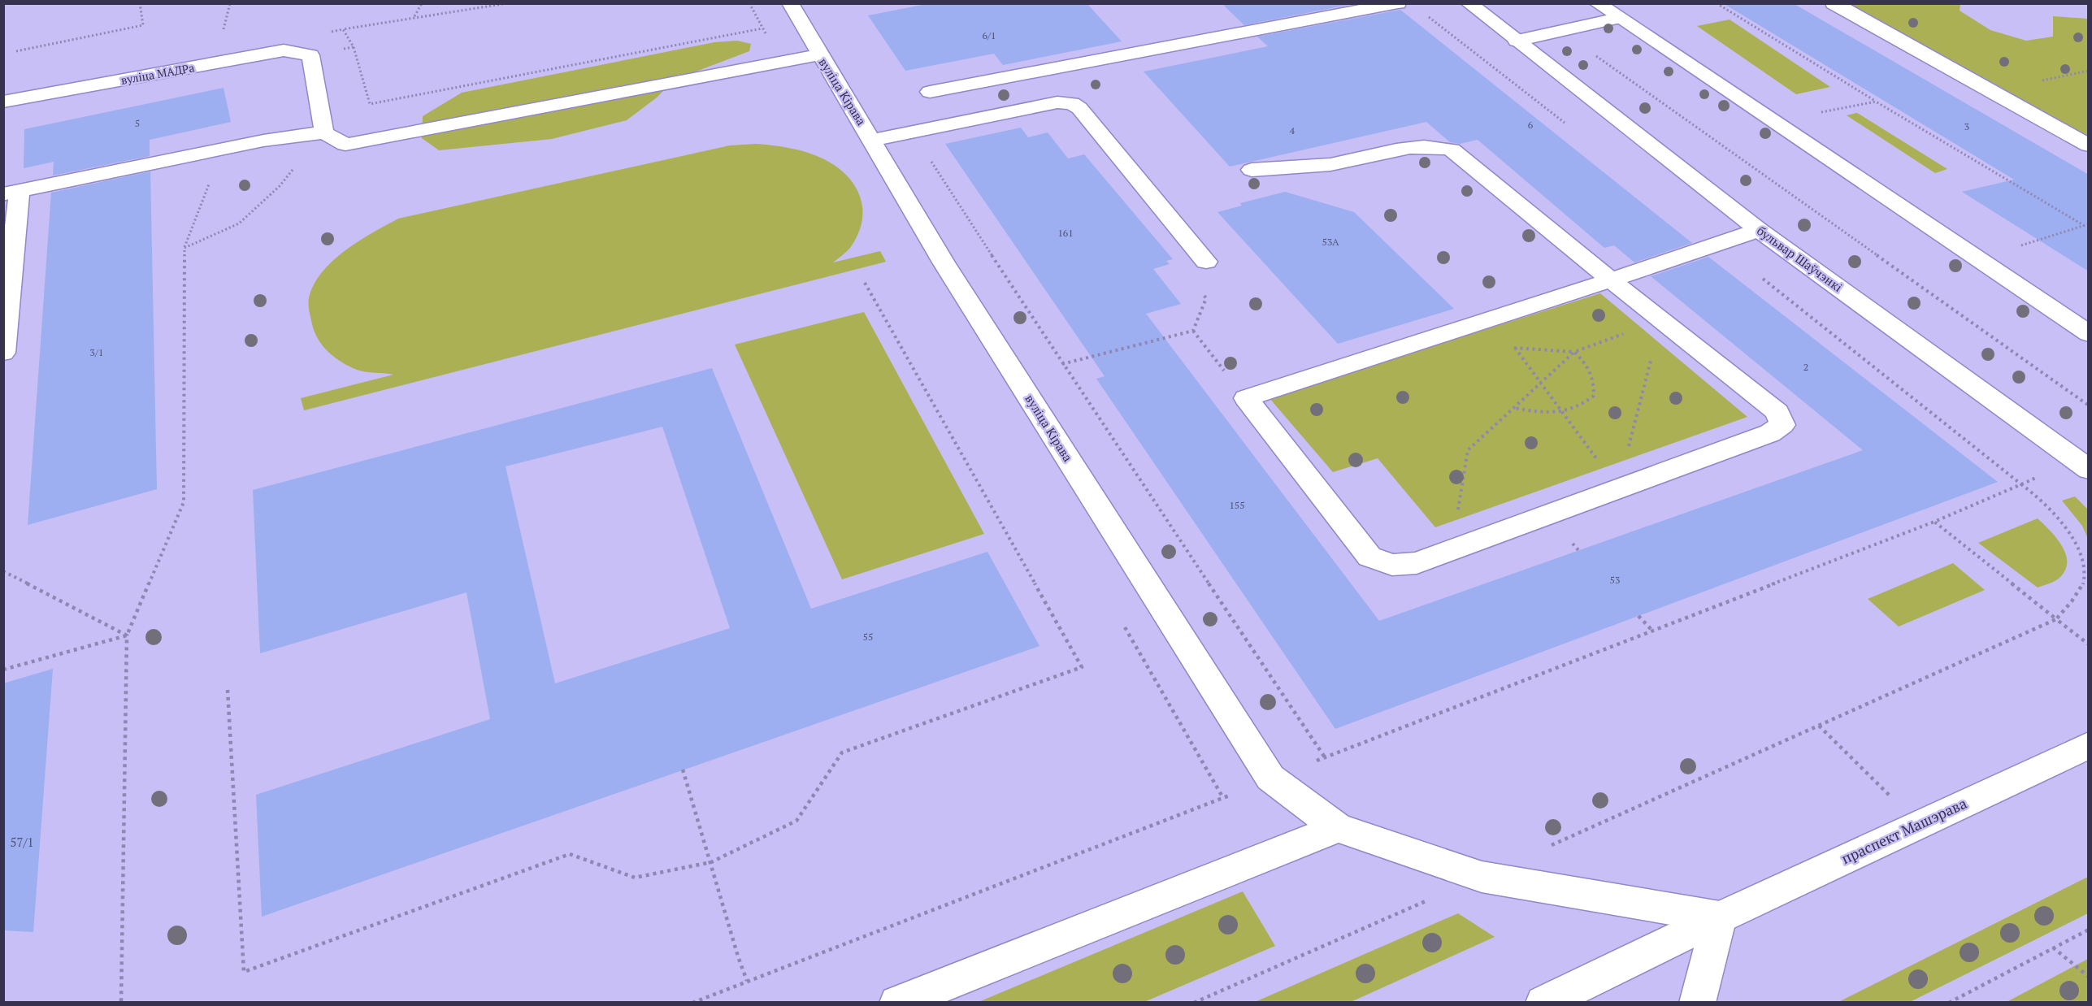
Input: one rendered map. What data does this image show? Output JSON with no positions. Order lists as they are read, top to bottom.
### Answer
{
  "streets": {
    "street": [
      "вуліца МАДРа",
      "вуліца Кірава",
      "бульвар Шаўчэнкі",
      "праспект Машэрава"
    ]
  },
  "crossings": [
    ["вуліца Кірава", "праспект Машэрава"]
  ],
  "house_numbers": [
    "6/1",
    "5",
    "6",
    "3",
    "4",
    "161",
    "53А",
    "3/1",
    "2",
    "155",
    "53",
    "55",
    "57/1"
  ]
}
